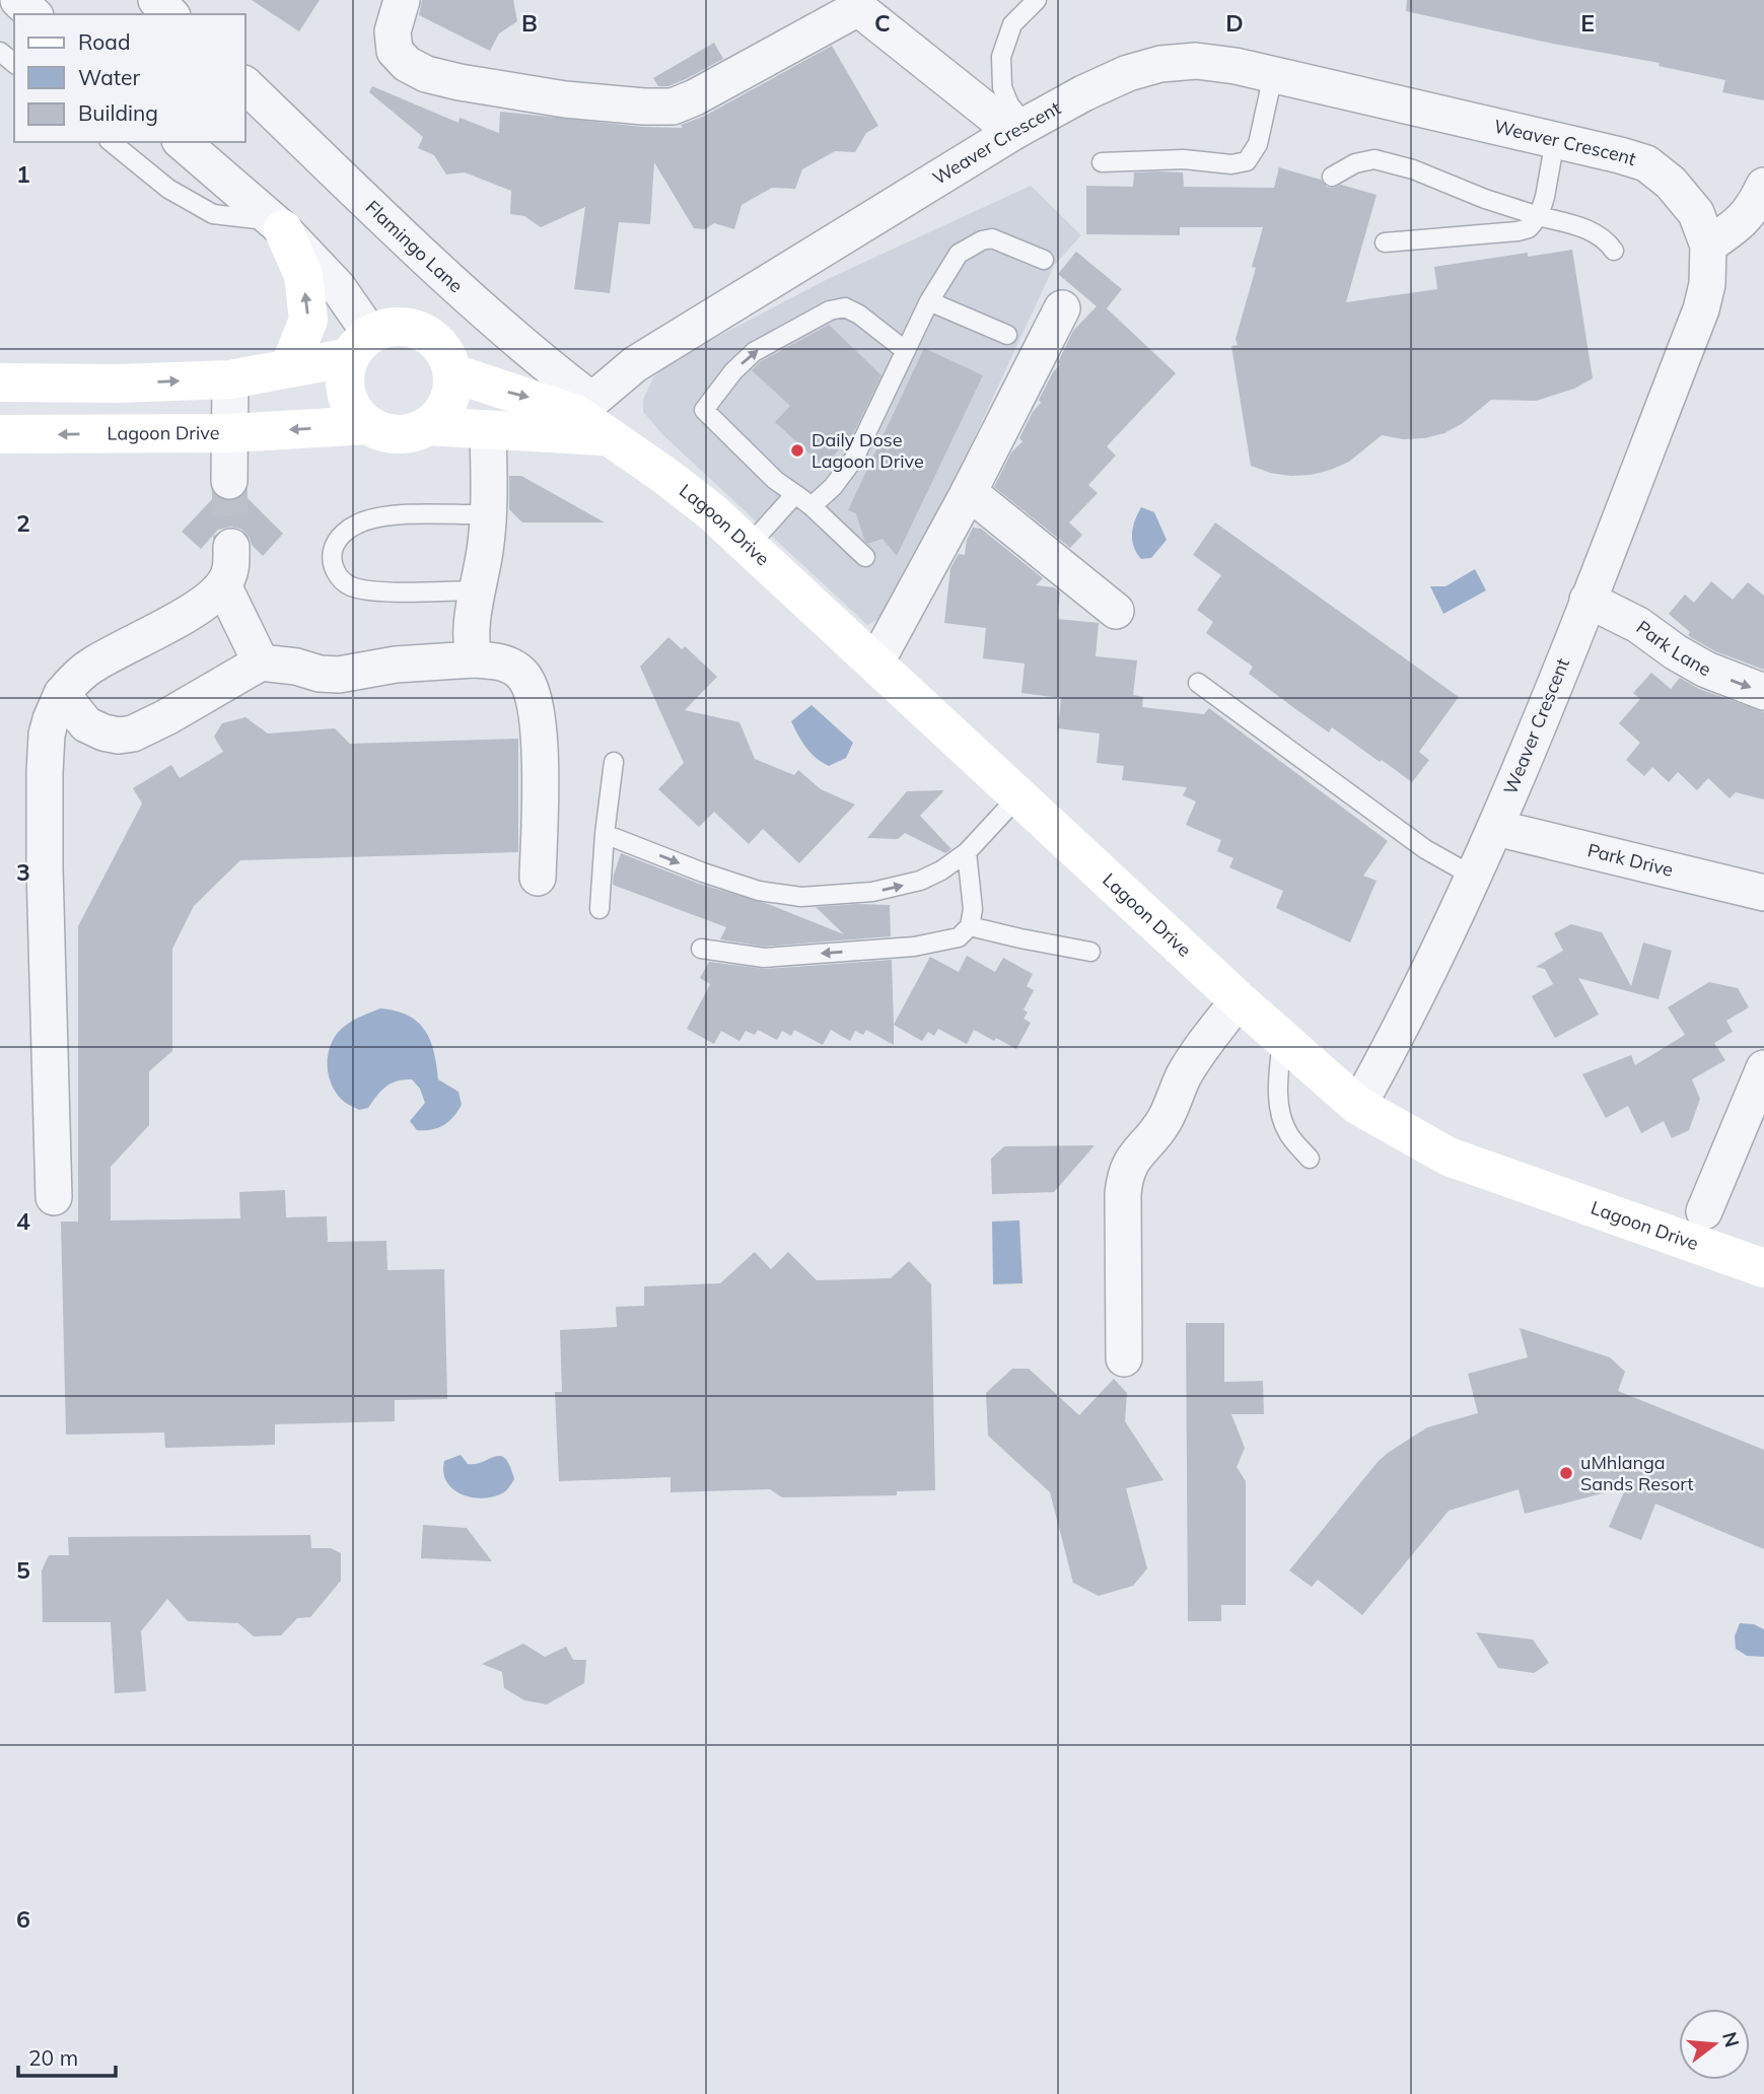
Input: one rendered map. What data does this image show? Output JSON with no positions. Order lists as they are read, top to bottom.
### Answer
{
  "streets": {
    "street": [
      "Weaver Crescent",
      "Flamingo Lane",
      "Lagoon Drive",
      "Park Lane",
      "Park Drive"
    ]
  },
  "crossings": [
    ["Weaver Crescent", "Flamingo Lane"],
    ["Weaver Crescent", "Lagoon Drive"],
    ["Weaver Crescent", "Park Lane"],
    ["Weaver Crescent", "Park Drive"],
    ["Flamingo Lane", "Lagoon Drive"]
  ],
  "one_way": ["Park Lane"],
  "places": ["Daily Dose Lagoon Drive", "uMhlanga Sands Resort"],
  "legend": ["Road", "Water", "Building"],
  "scale_bar": "20 m",
  "north": "right",
  "grid": {
    "columns": [
      "B",
      "C",
      "D",
      "E"
    ],
    "rows": [
      "1",
      "2",
      "3",
      "4",
      "5",
      "6"
    ]
  }
}
